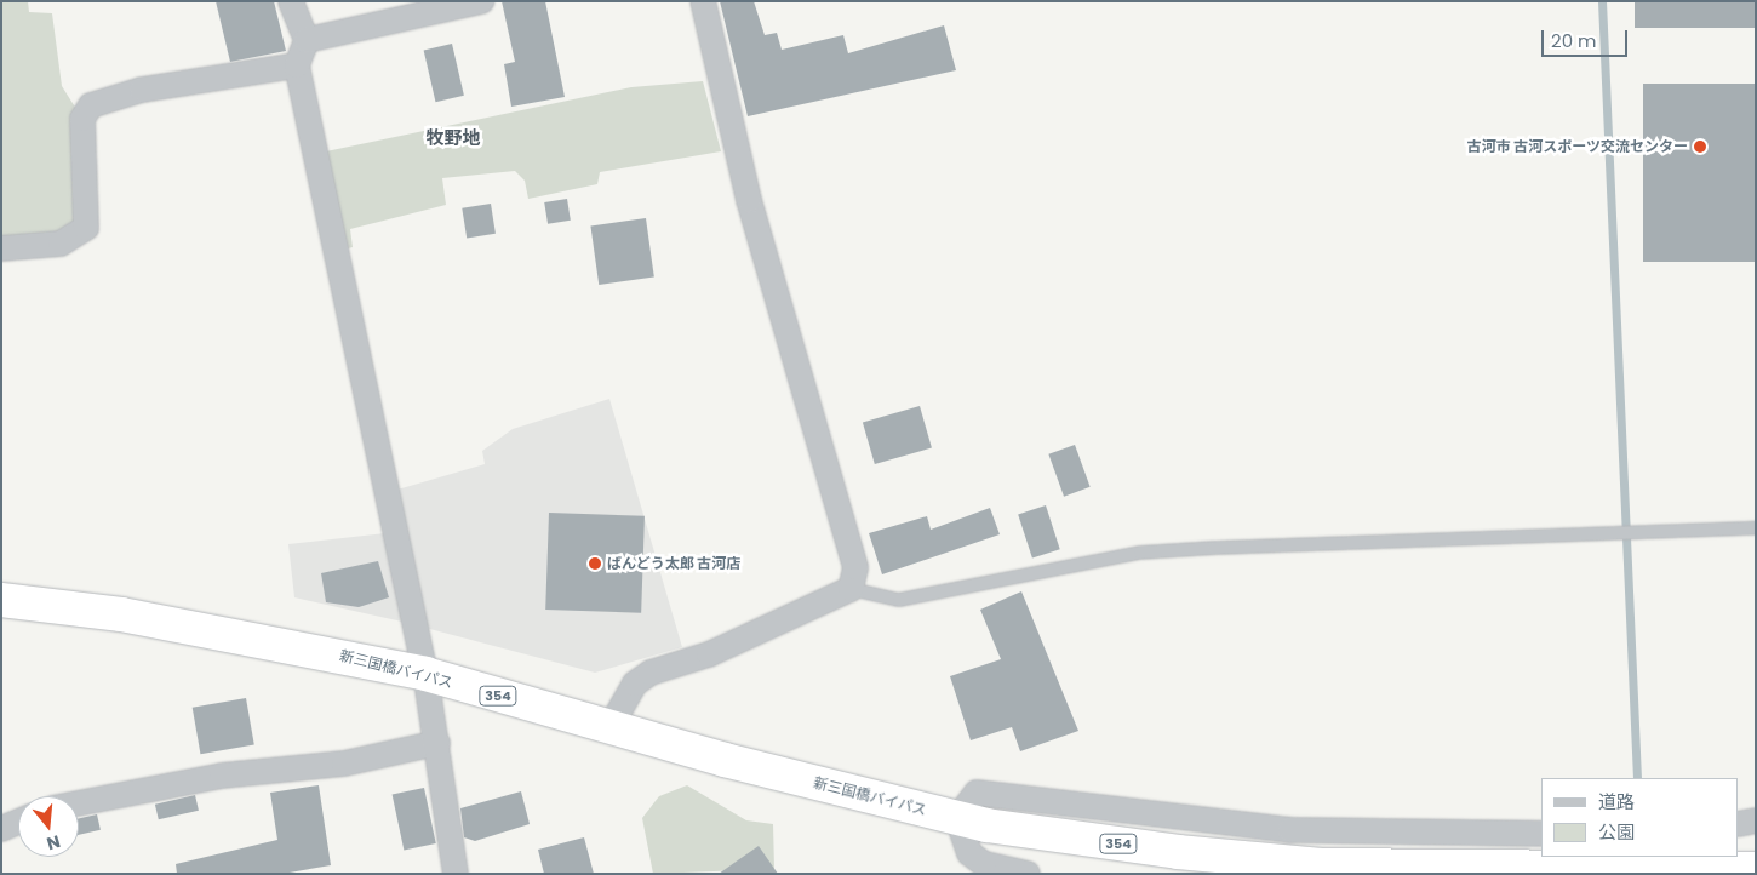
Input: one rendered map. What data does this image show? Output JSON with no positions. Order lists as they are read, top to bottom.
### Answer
{
  "streets": {
    "highway": ["新三国橋バイパス", "354"]
  },
  "districts": ["牧野地"],
  "places": ["古河市 古河スポーツ交流センター", "ばんどう太郎 古河店"],
  "legend": ["道路", "公園"],
  "scale_bar": "20 m",
  "north": "bottom"
}
